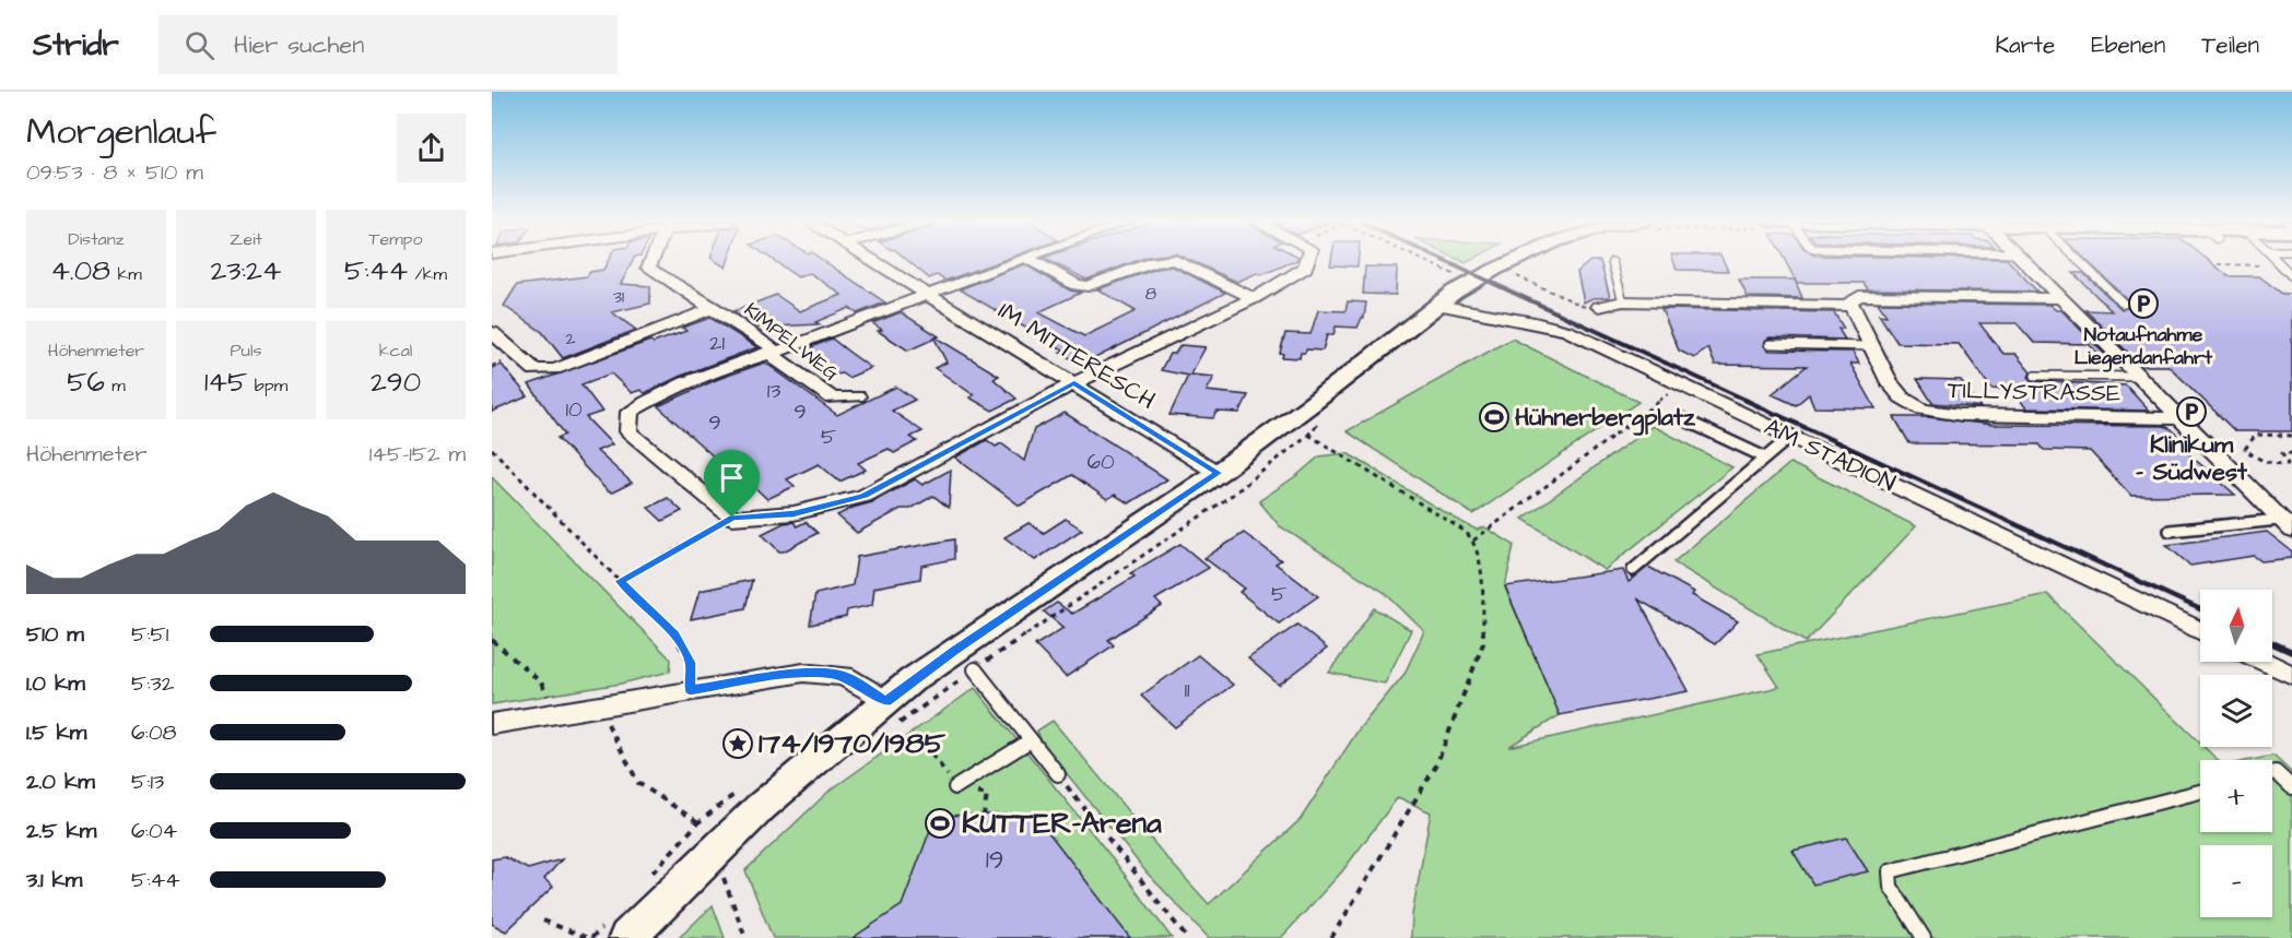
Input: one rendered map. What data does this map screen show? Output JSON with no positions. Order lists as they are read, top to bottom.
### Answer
{
  "streets": {
    "street": [
      "KIMPELWEG",
      "IM MITTERESCH",
      "TILLYSTRASSE",
      "AM STADION"
    ]
  },
  "places": {
    "parking": ["Notaufnahme Liegendanfahrt", "Klinikum - Südwest"],
    "sports": ["Hühnerbergplatz", "KUTTER-Arena"],
    "place": ["174/1970/1985"]
  },
  "house_numbers": [
    "8",
    "31",
    "2",
    "21",
    "13",
    "10",
    "9",
    "9",
    "5",
    "60",
    "5",
    "11",
    "19"
  ],
  "north": "top",
  "page": {
    "header": "Stridr",
    "search": "Hier suchen",
    "nav": ["Karte", "Ebenen", "Teilen"],
    "heading": ["Morgenlauf", "09:53 · 8 × 510 m"],
    "stats": [
      ["Distanz", "4.08 km"],
      ["Zeit", "23:24"],
      ["Tempo", "5:44 /km"],
      ["Höhenmeter", "56 m"],
      ["Puls", "145 bpm"],
      ["kcal", "290"]
    ],
    "chart": ["Höhenmeter", "145–152 m"],
    "map_buttons": ["+", "−"],
    "list": [
      {
        "name": "510 m",
        "note": "5:51"
      },
      {
        "name": "1.0 km",
        "note": "5:32"
      },
      {
        "name": "1.5 km",
        "note": "6:08"
      },
      {
        "name": "2.0 km",
        "note": "5:13"
      },
      {
        "name": "2.5 km",
        "note": "6:04"
      },
      {
        "name": "3.1 km",
        "note": "5:44"
      }
    ]
  }
}
